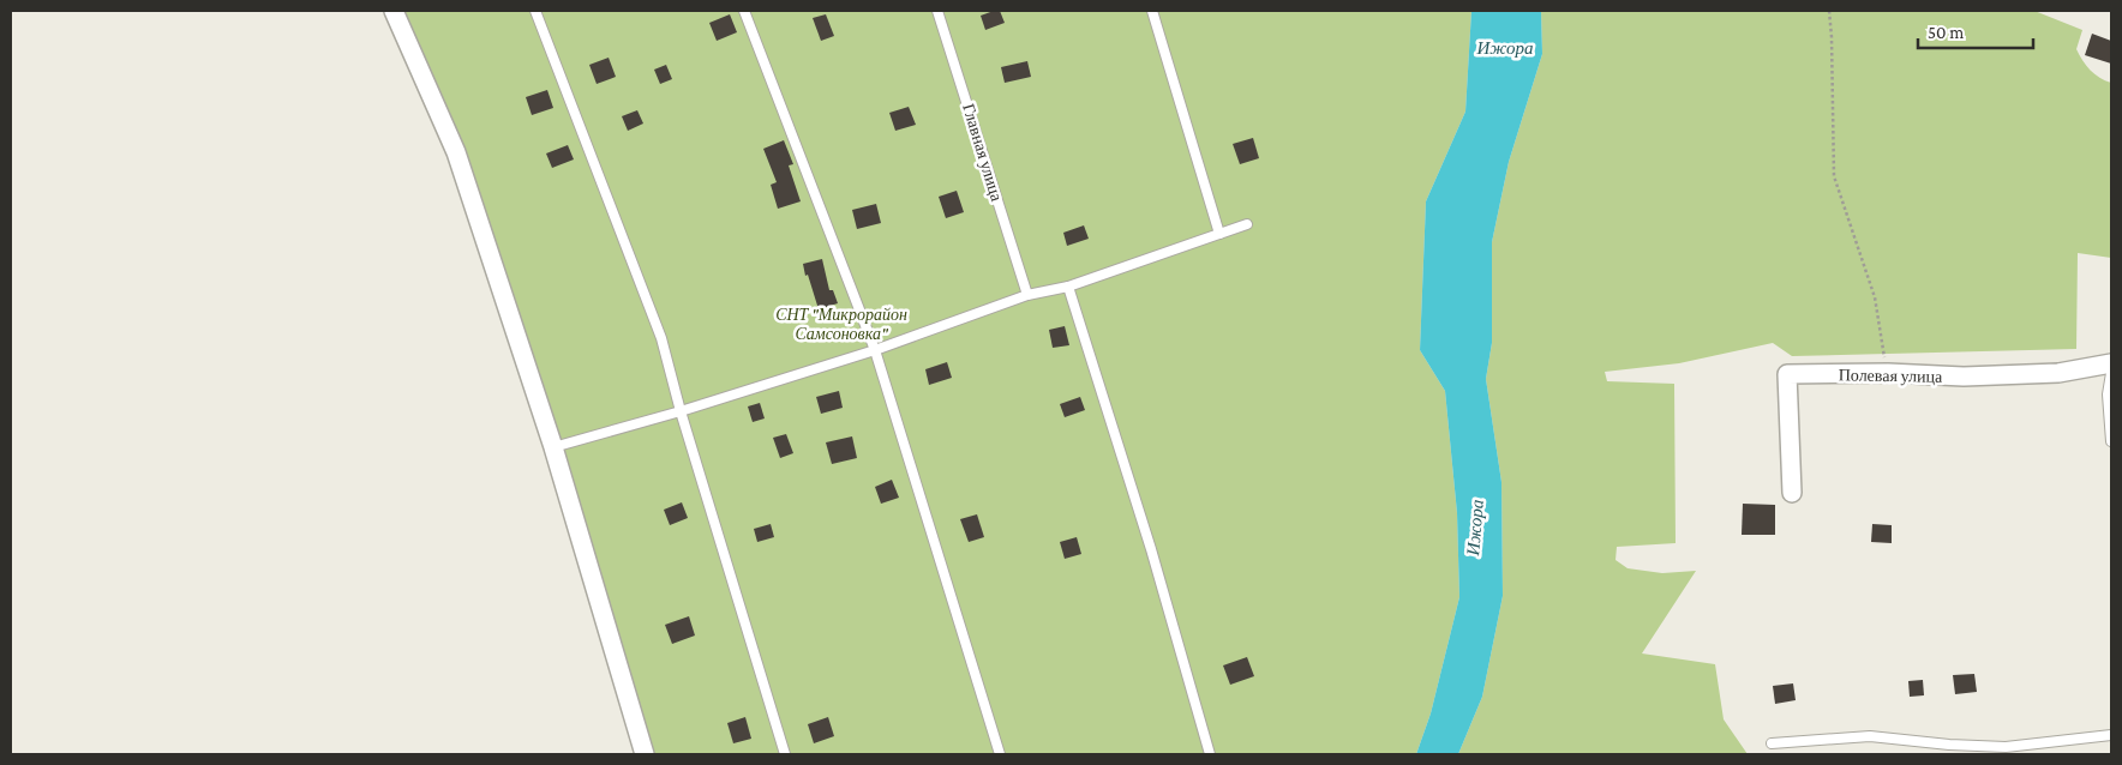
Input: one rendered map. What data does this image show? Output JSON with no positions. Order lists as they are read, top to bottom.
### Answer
{
  "streets": {
    "street": ["Полевая улица"],
    "lane": ["Главная улица"]
  },
  "water": ["Ижора"],
  "parks": ["СНТ \"Микрорайон Самсоновка\""],
  "scale_bar": "50 m"
}
